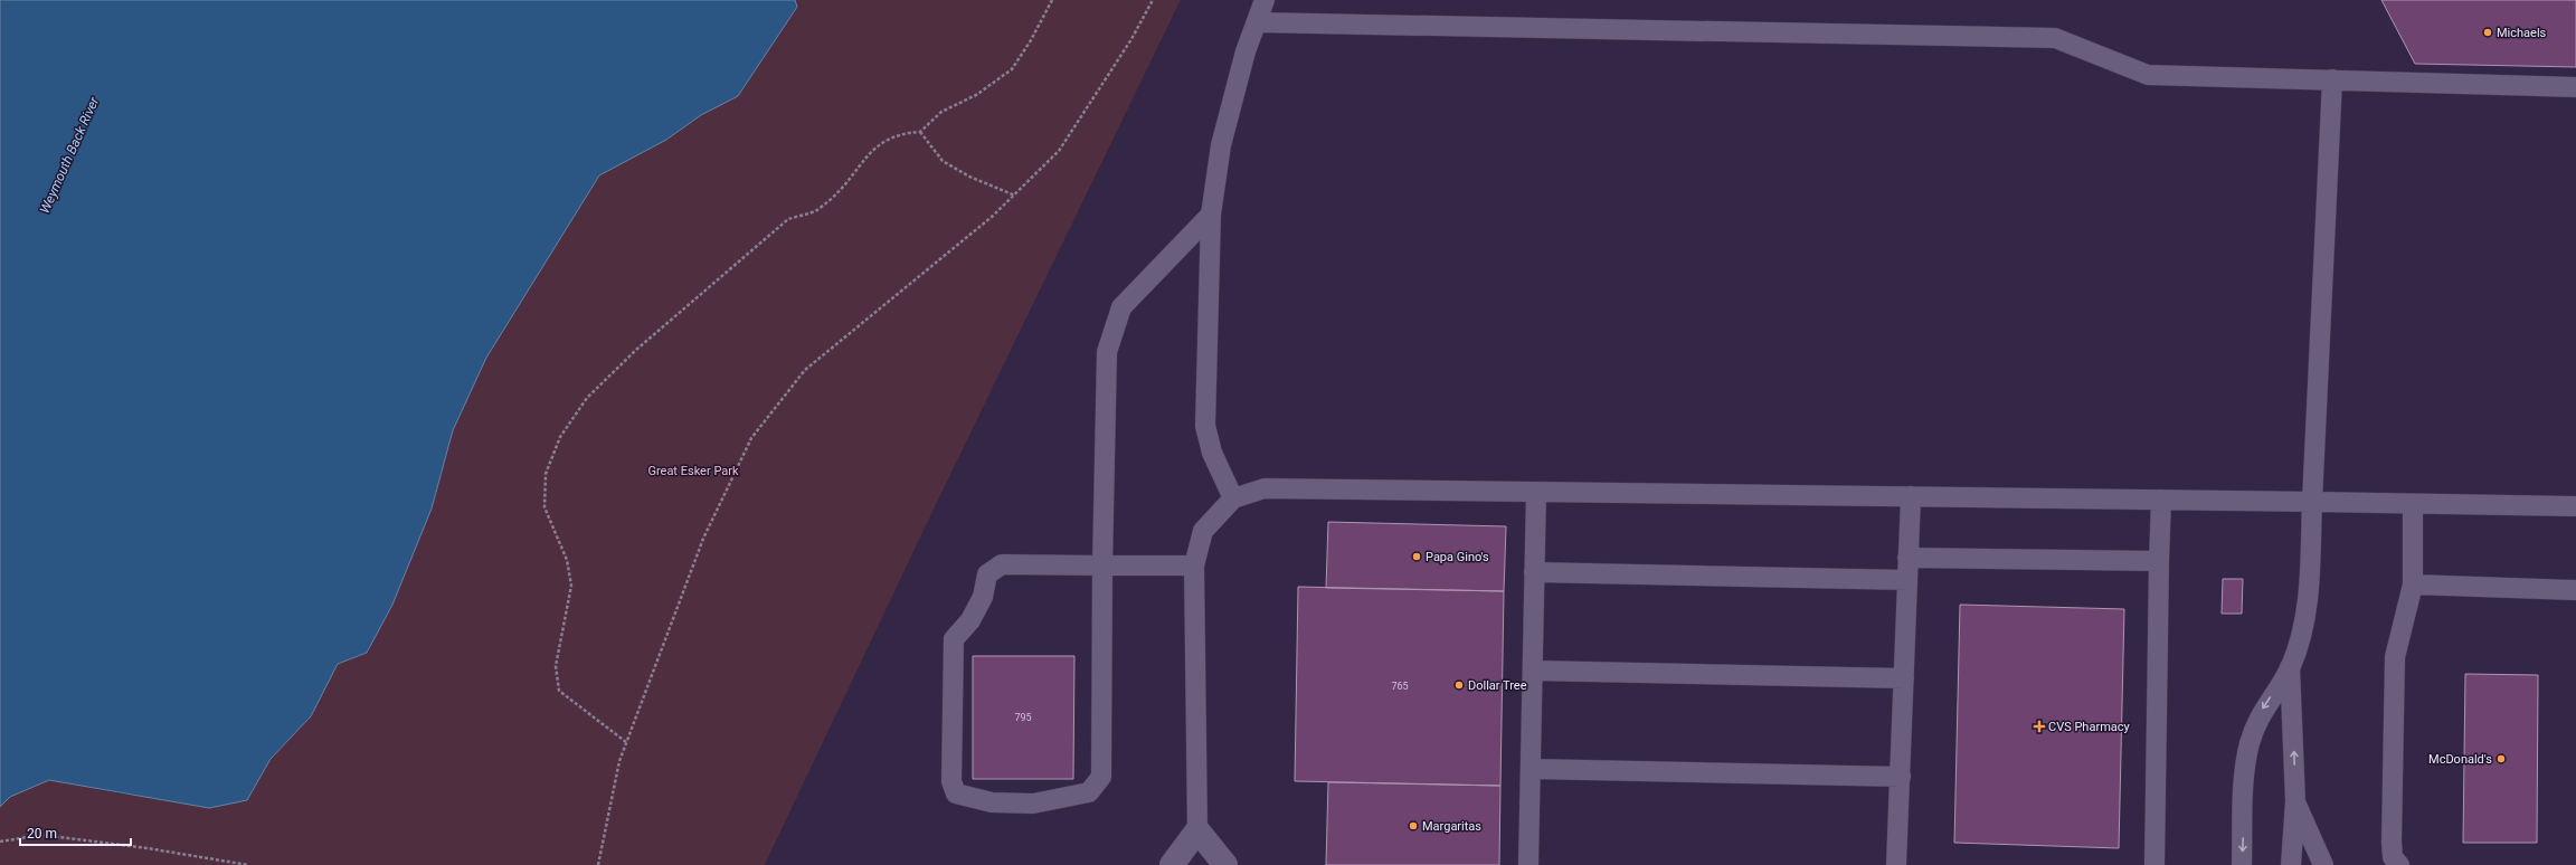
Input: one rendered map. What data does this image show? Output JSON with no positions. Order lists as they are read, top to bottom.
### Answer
{
  "water": ["Weymouth Back River"],
  "parks": ["Great Esker Park"],
  "places": {
    "other": [
      "Michaels",
      "Papa Gino's",
      "Dollar Tree",
      "McDonald's",
      "Margaritas"
    ],
    "health": ["CVS Pharmacy"]
  },
  "house_numbers": ["765", "795"],
  "scale_bar": "20 m"
}
